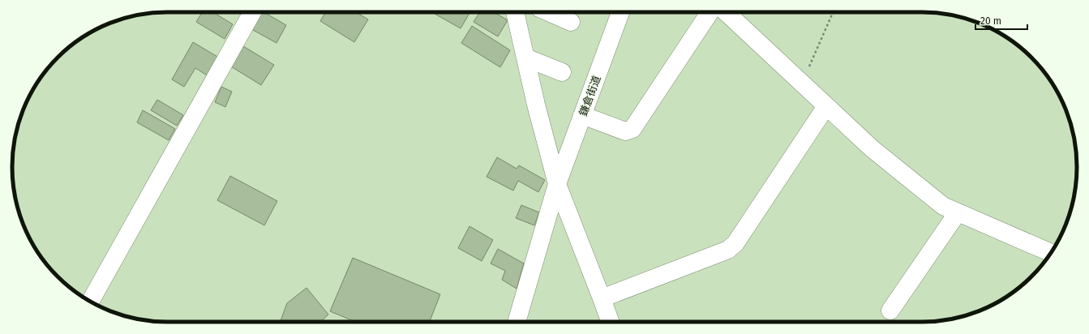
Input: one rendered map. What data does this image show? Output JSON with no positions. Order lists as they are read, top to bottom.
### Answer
{
  "streets": {
    "street": ["鎌倉街道"]
  },
  "scale_bar": "20 m"
}
